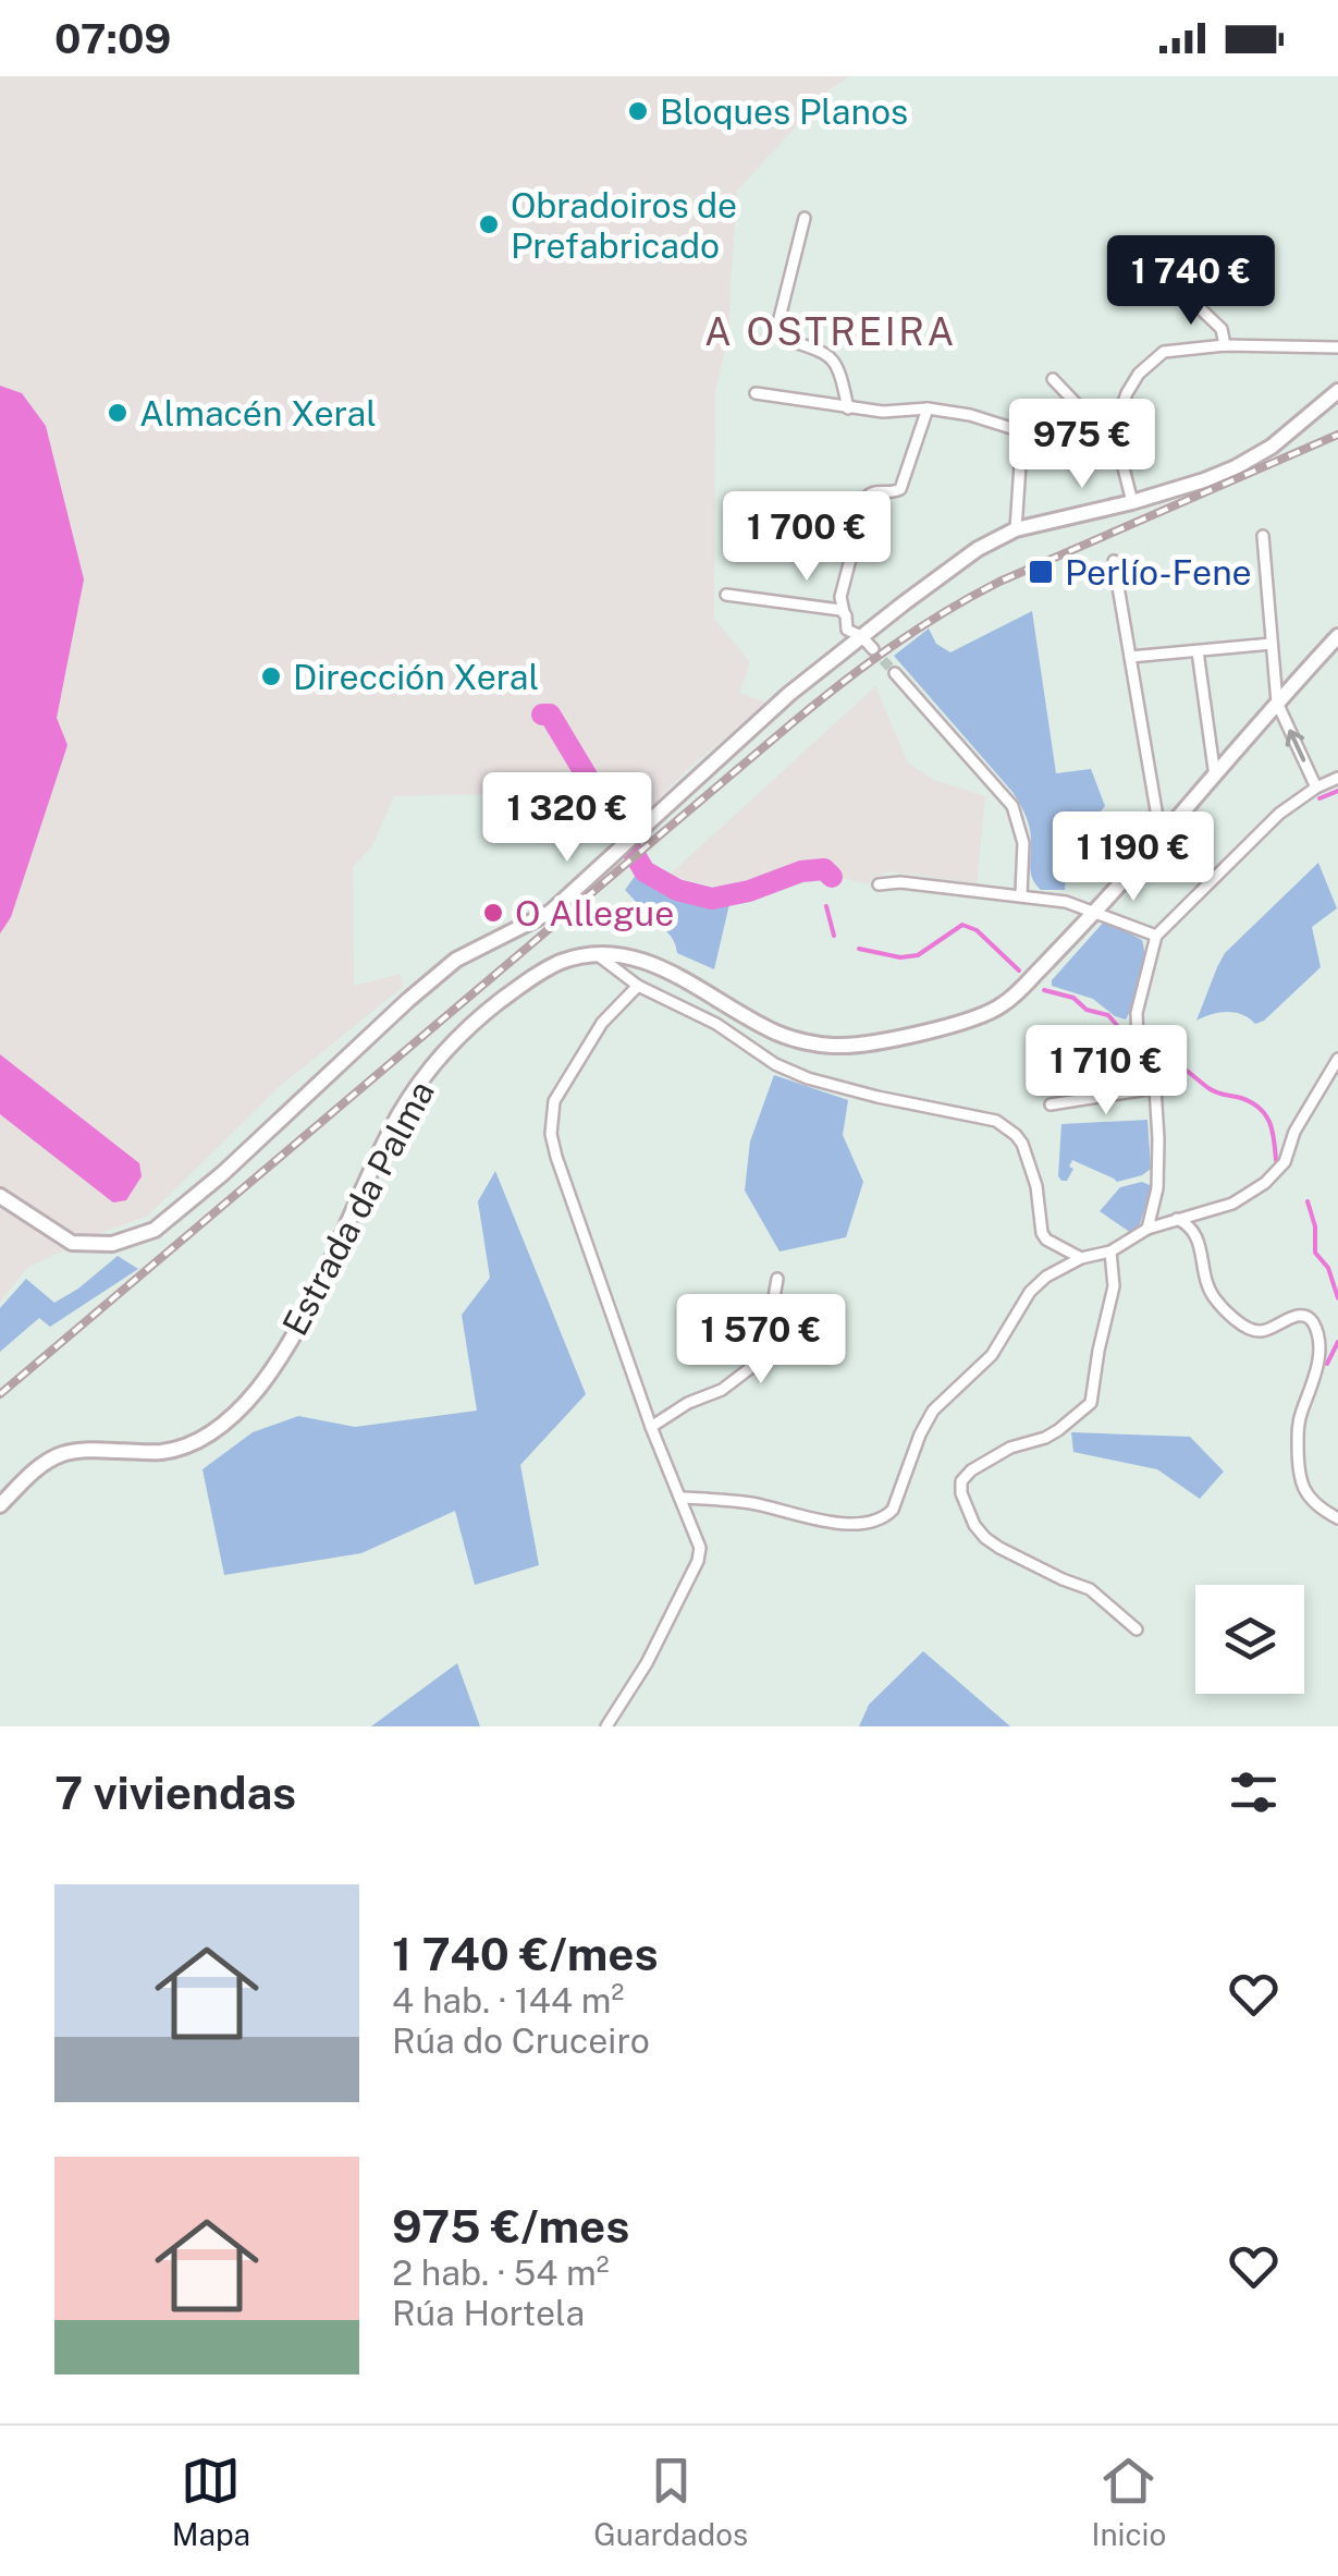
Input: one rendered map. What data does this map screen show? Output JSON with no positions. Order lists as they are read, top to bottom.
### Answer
{
  "streets": {
    "street": ["Estrada da Palma"]
  },
  "districts": ["A OSTREIRA"],
  "places": {
    "other": [
      "Bloques Planos",
      "Obradoiros de Prefabricado",
      "Almacén Xeral",
      "Dirección Xeral",
      "O Allegue"
    ],
    "transit": ["Perlío-Fene"]
  },
  "page": {
    "status": "07:09",
    "price": [
      "1 740 €",
      "975 €",
      "1 700 €",
      "1 320 €",
      "1 190 €",
      "1 710 €",
      "1 570 €"
    ],
    "heading": "7 viviendas",
    "list": [
      {
        "name": "1 740 €/mes",
        "note": "4 hab. · 144 m² · Rúa do Cruceiro"
      },
      {
        "name": "975 €/mes",
        "note": "2 hab. · 54 m² · Rúa Hortela"
      }
    ],
    "tabs": ["Mapa", "Guardados", "Inicio"]
  }
}
